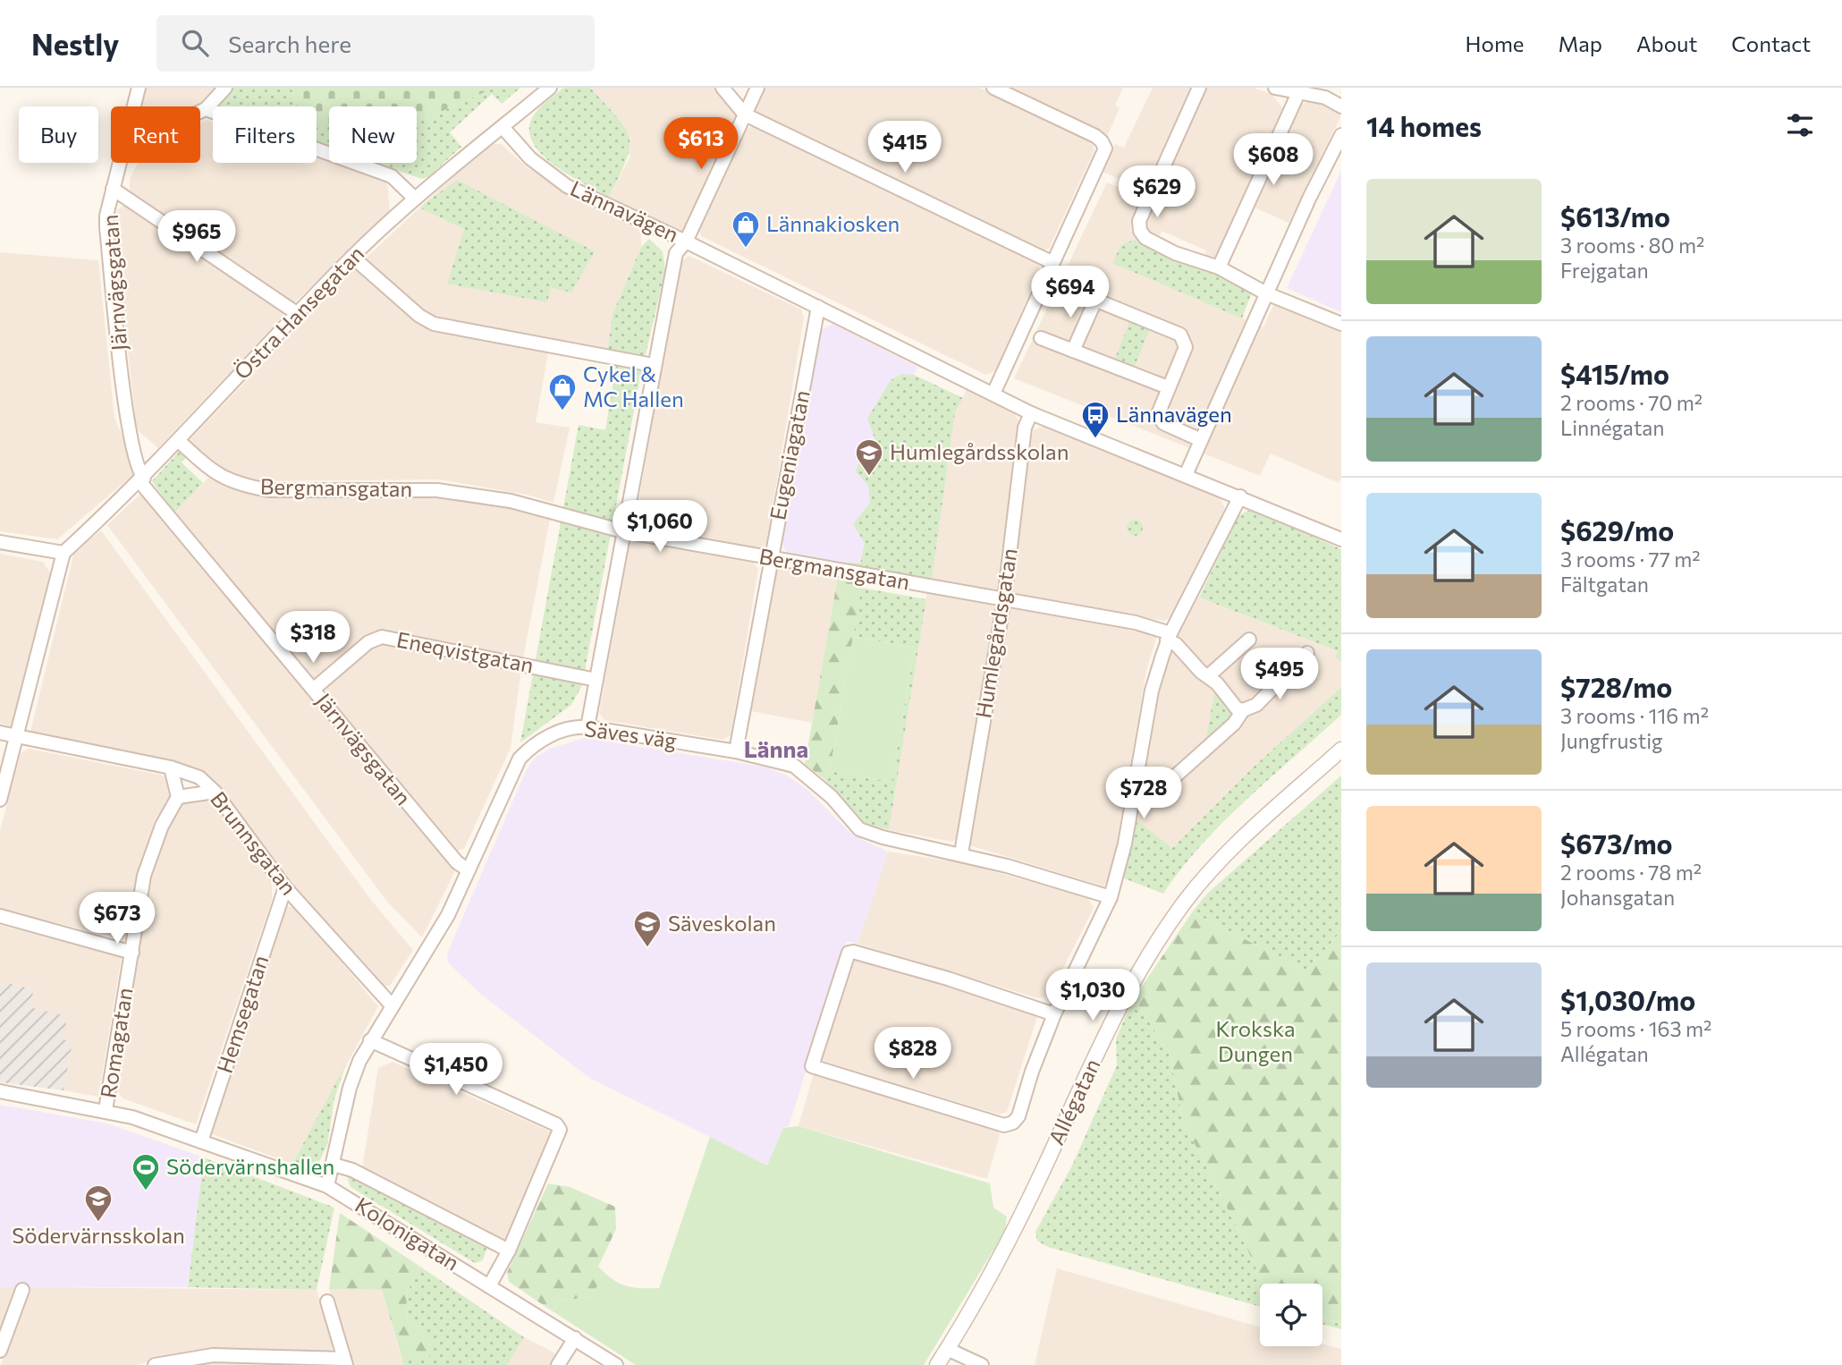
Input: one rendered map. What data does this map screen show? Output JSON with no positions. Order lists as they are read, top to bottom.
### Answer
{
  "streets": {
    "street": [
      "Lännavägen",
      "Järnvägsgatan",
      "Östra Hansegatan",
      "Eugeniagatan",
      "Bergmansgatan",
      "Humlegårdsgatan",
      "Eneqvistgatan",
      "Säves väg",
      "Brunnsgatan",
      "Hemsegatan",
      "Romagatan",
      "Allégatan",
      "Kolonigatan"
    ]
  },
  "crossings": [
    ["Lännavägen", "Östra Hansegatan"],
    ["Lännavägen", "Eugeniagatan"],
    ["Lännavägen", "Humlegårdsgatan"],
    ["Järnvägsgatan", "Östra Hansegatan"],
    ["Järnvägsgatan", "Eneqvistgatan"],
    ["Järnvägsgatan", "Säves väg"],
    ["Östra Hansegatan", "Bergmansgatan"],
    ["Eugeniagatan", "Bergmansgatan"],
    ["Eugeniagatan", "Säves väg"],
    ["Bergmansgatan", "Humlegårdsgatan"],
    ["Humlegårdsgatan", "Säves väg"],
    ["Säves väg", "Brunnsgatan"],
    ["Säves väg", "Kolonigatan"],
    ["Brunnsgatan", "Hemsegatan"],
    ["Hemsegatan", "Kolonigatan"],
    ["Romagatan", "Kolonigatan"]
  ],
  "districts": ["Länna"],
  "parks": ["Krokska Dungen"],
  "places": {
    "shop": ["Lännakiosken", "Cykel & MC Hallen"],
    "bus stop": ["Lännavägen"],
    "school or university": ["Humlegårdsskolan", "Säveskolan", "Södervärnsskolan"],
    "sports": ["Södervärnshallen"]
  },
  "page": {
    "header": "Nestly",
    "search": "Search here",
    "nav": [
      "Home",
      "Map",
      "About",
      "Contact"
    ],
    "heading": "14 homes",
    "chip": [
      "Buy",
      "Rent",
      "Filters",
      "New"
    ],
    "price": [
      "$613",
      "$415",
      "$608",
      "$629",
      "$965",
      "$694",
      "$1,060",
      "$318",
      "$495",
      "$728",
      "$673",
      "$1,030",
      "$828",
      "$1,450"
    ],
    "list": [
      {
        "name": "$613/mo",
        "note": "3 rooms · 80 m² · Frejgatan"
      },
      {
        "name": "$415/mo",
        "note": "2 rooms · 70 m² · Linnégatan"
      },
      {
        "name": "$629/mo",
        "note": "3 rooms · 77 m² · Fältgatan"
      },
      {
        "name": "$728/mo",
        "note": "3 rooms · 116 m² · Jungfrustig"
      },
      {
        "name": "$673/mo",
        "note": "2 rooms · 78 m² · Johansgatan"
      },
      {
        "name": "$1,030/mo",
        "note": "5 rooms · 163 m² · Allégatan"
      }
    ]
  }
}
